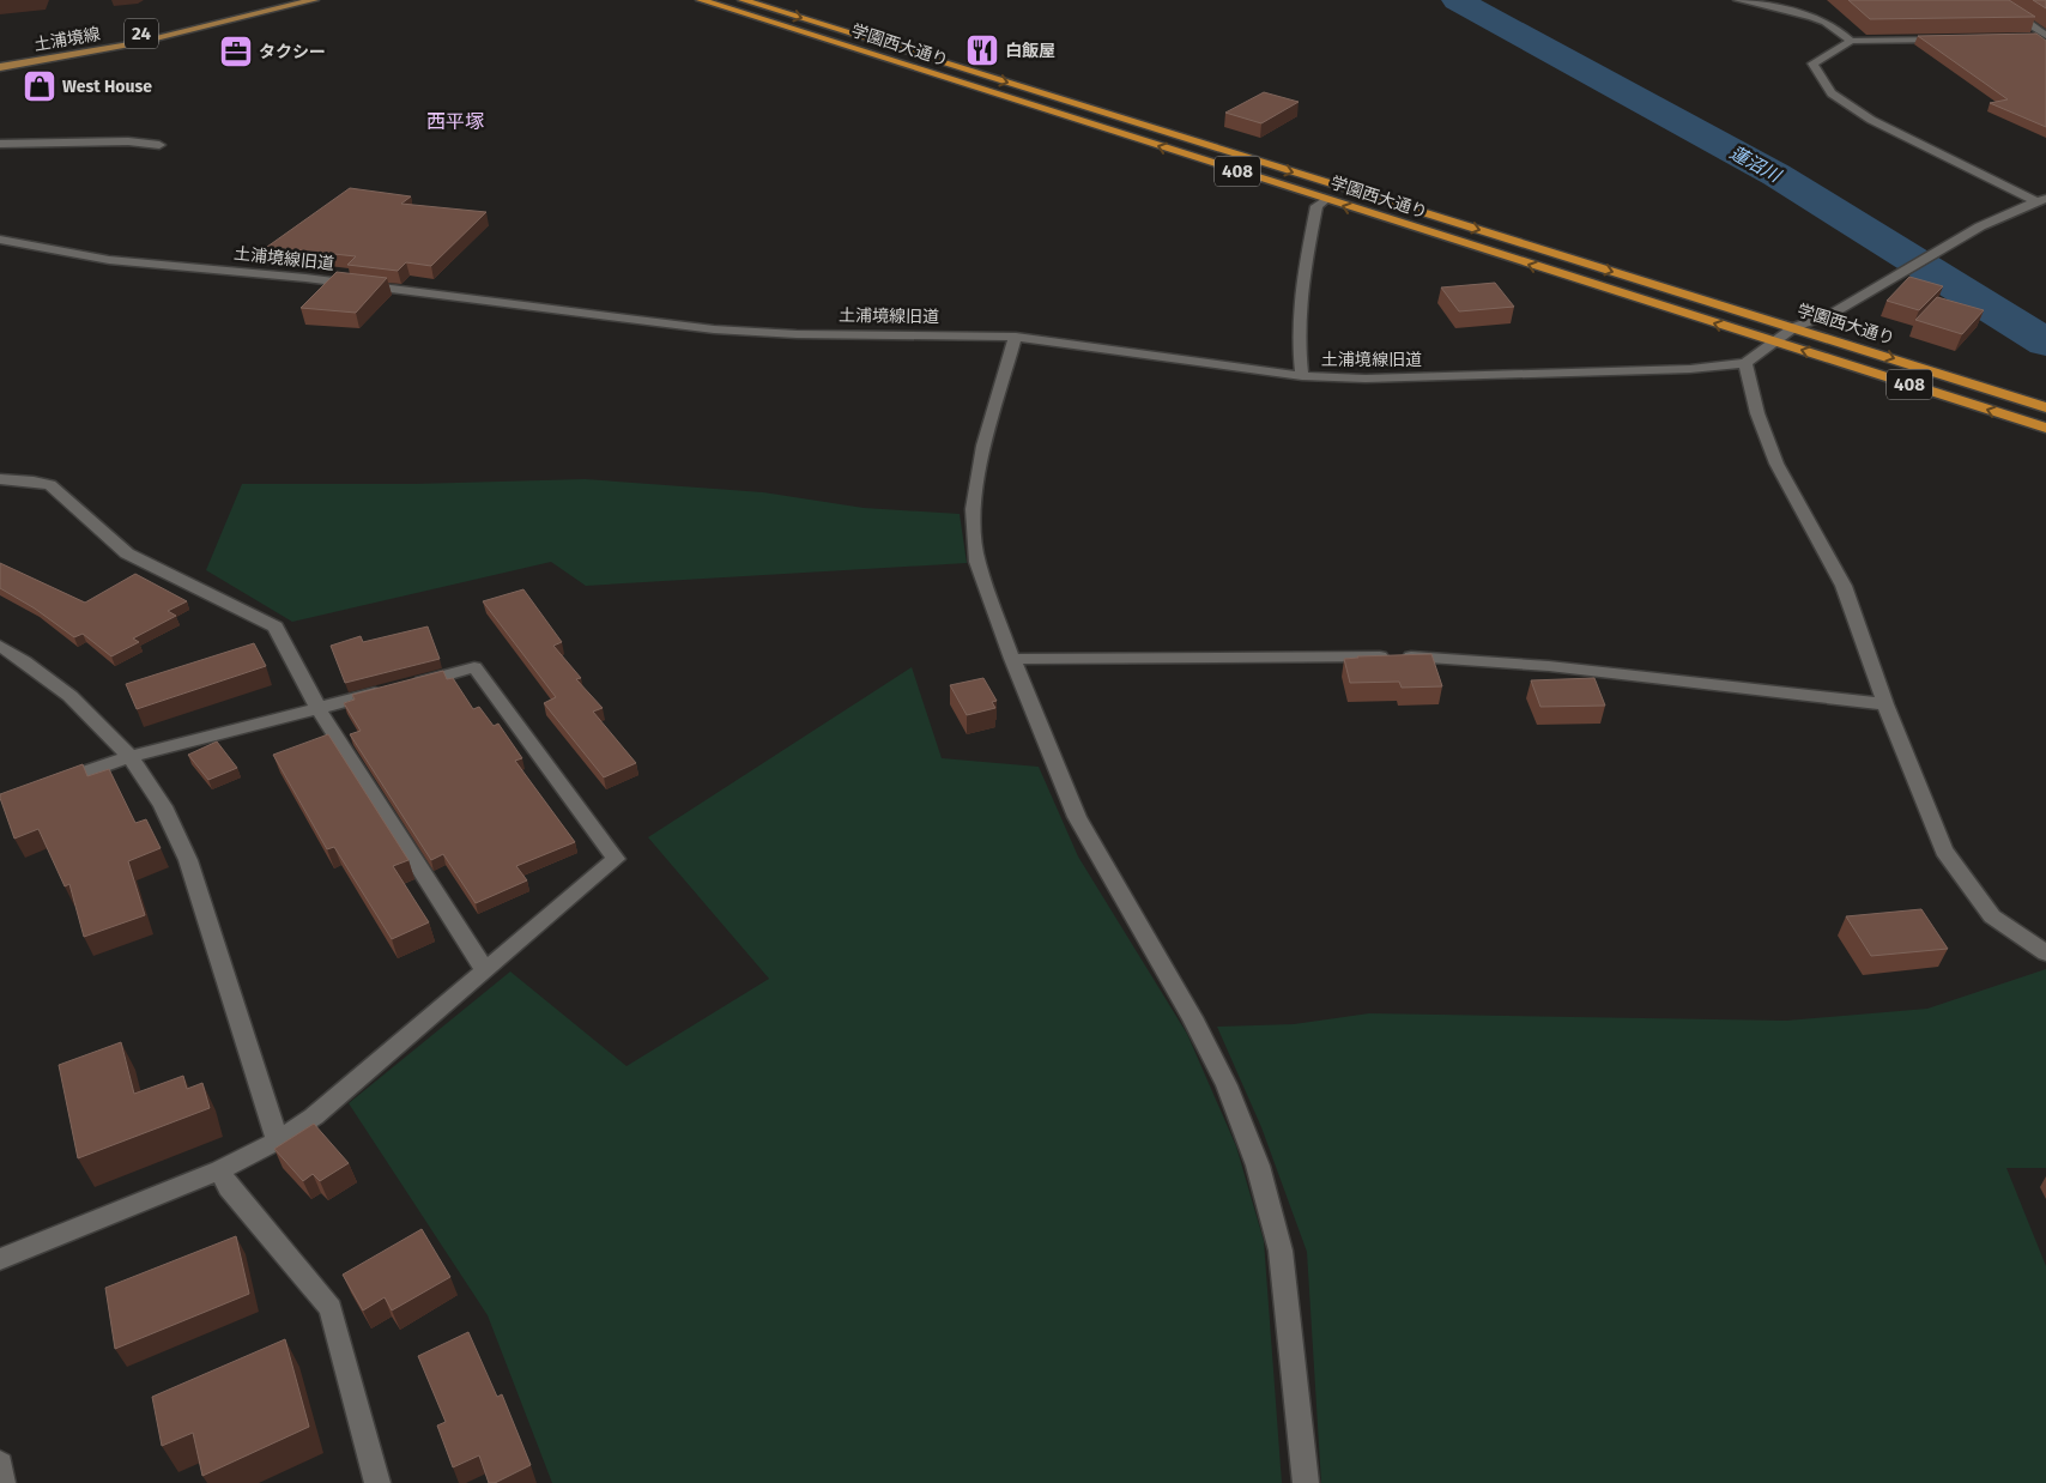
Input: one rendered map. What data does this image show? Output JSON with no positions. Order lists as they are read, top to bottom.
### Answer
{
  "streets": {
    "highway": ["学園西大通り", "408"],
    "main road": ["24", "土浦境線"],
    "street": ["土浦境線旧道"]
  },
  "districts": ["西平塚"],
  "water": ["蓮沼川"],
  "places": {
    "restaurant": ["白飯屋"],
    "office": ["タクシー"],
    "shop": ["West House"]
  }
}
